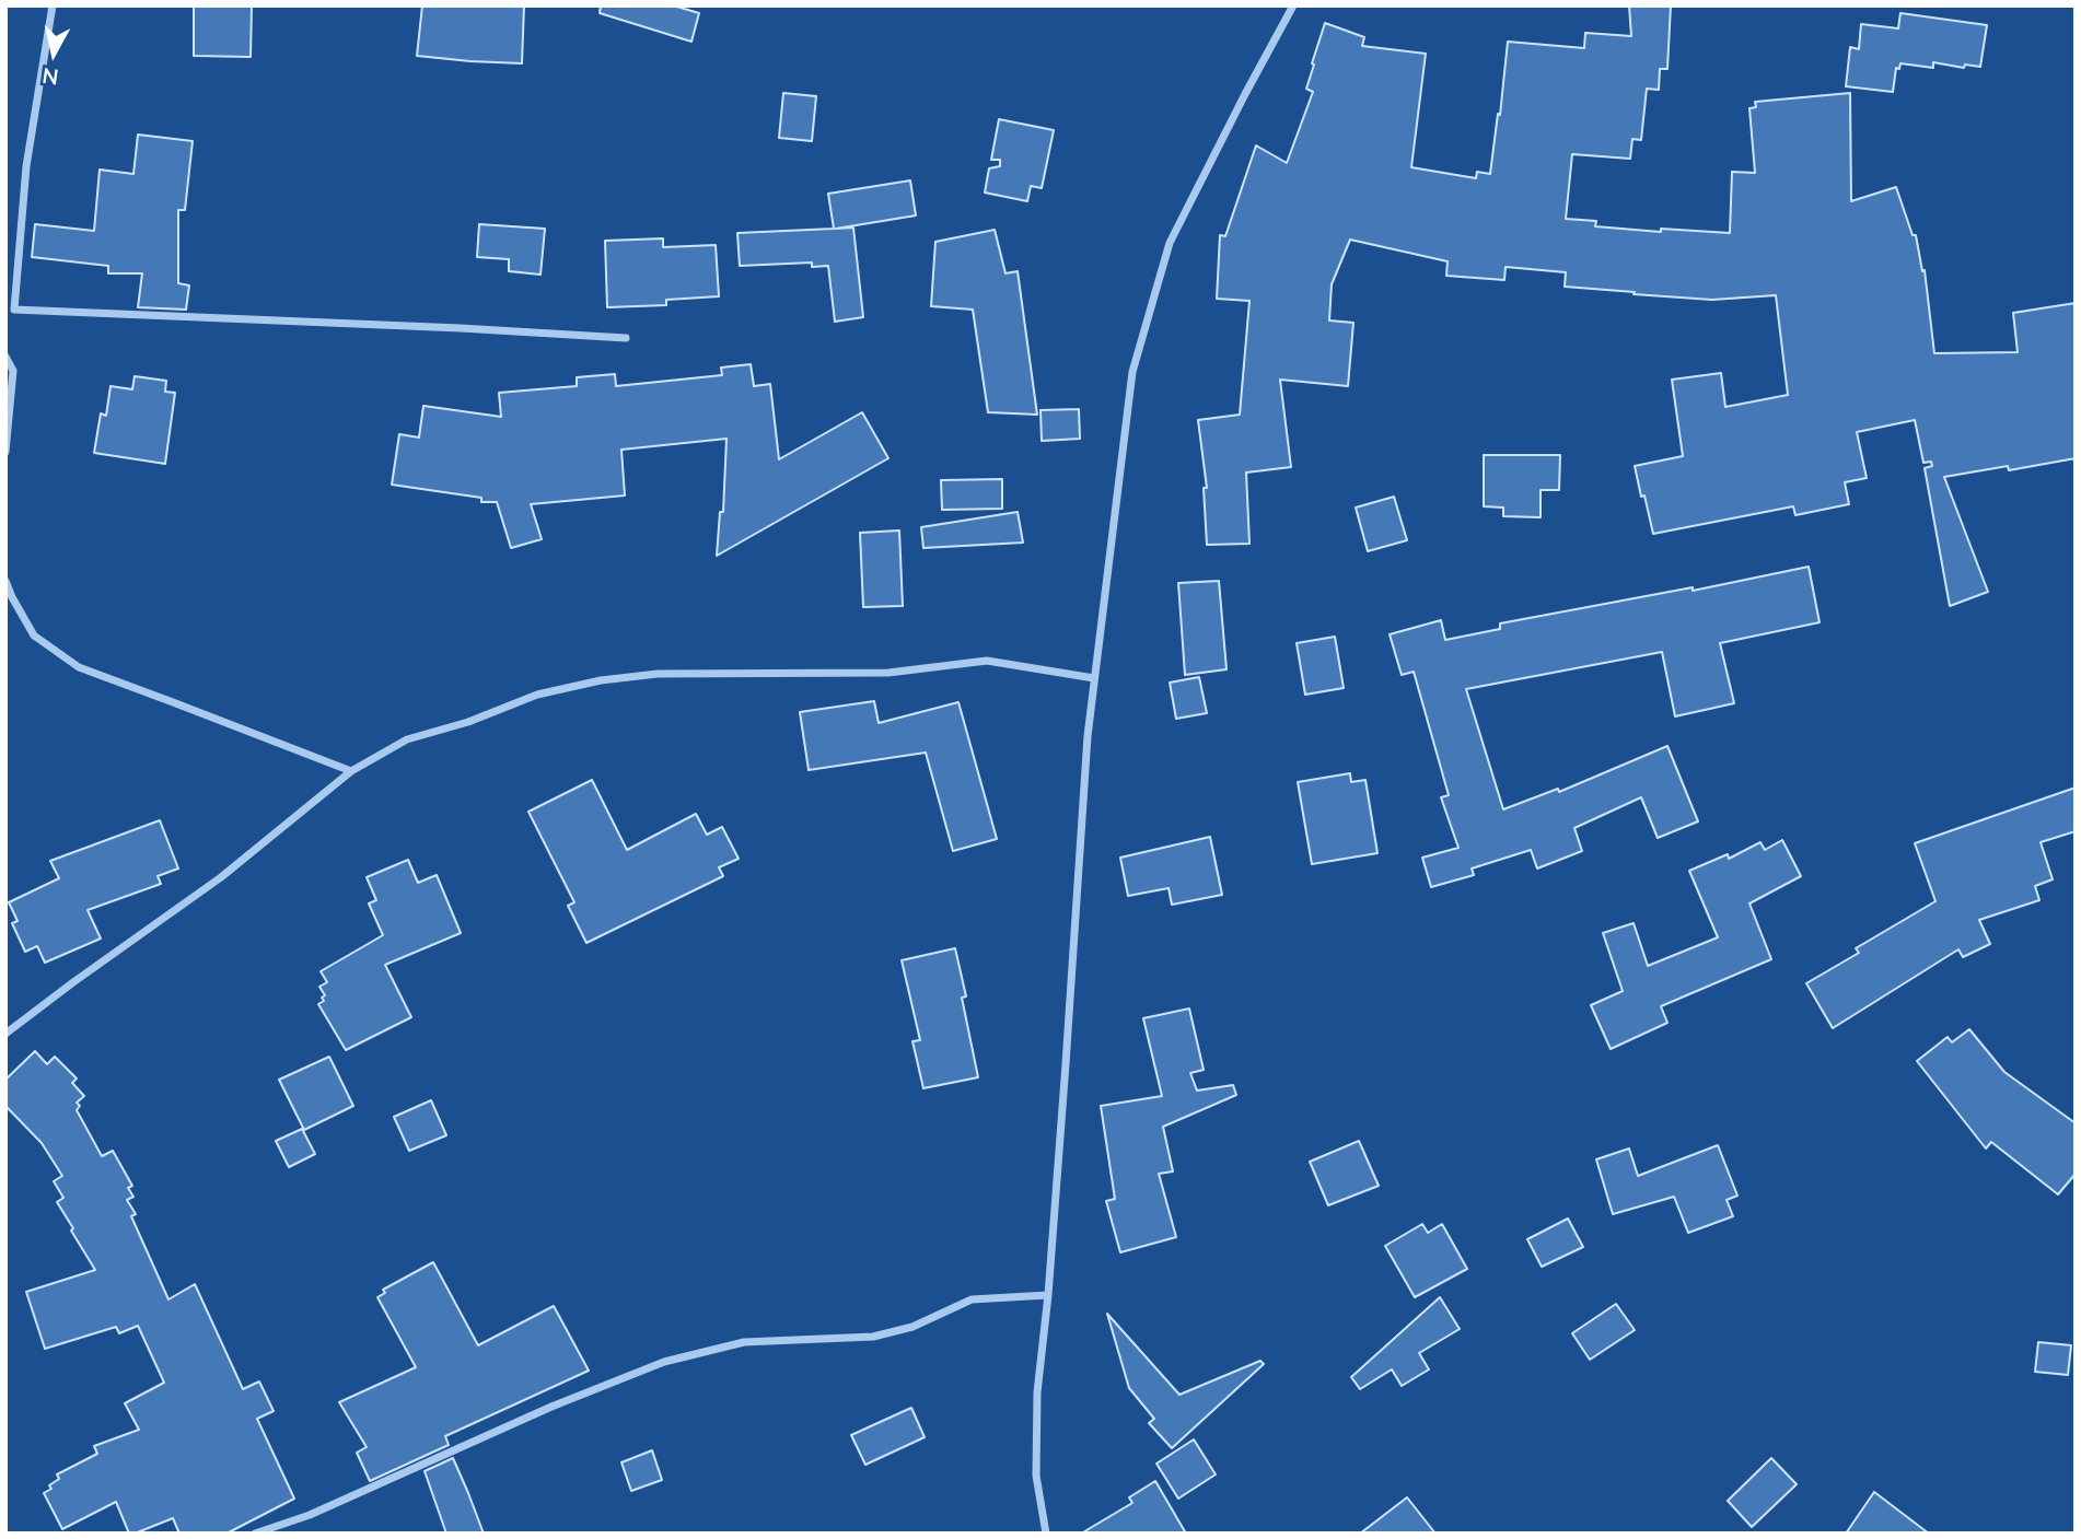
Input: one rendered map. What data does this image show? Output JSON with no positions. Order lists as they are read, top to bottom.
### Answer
{
  "north": "bottom"
}
